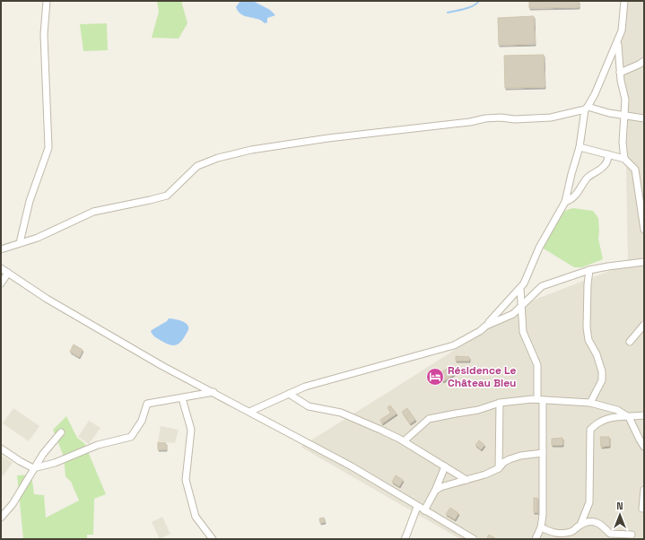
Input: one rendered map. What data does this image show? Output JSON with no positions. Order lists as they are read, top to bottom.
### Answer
{
  "places": {
    "hotel": ["Résidence Le Château Bleu"]
  },
  "north": "top"
}
